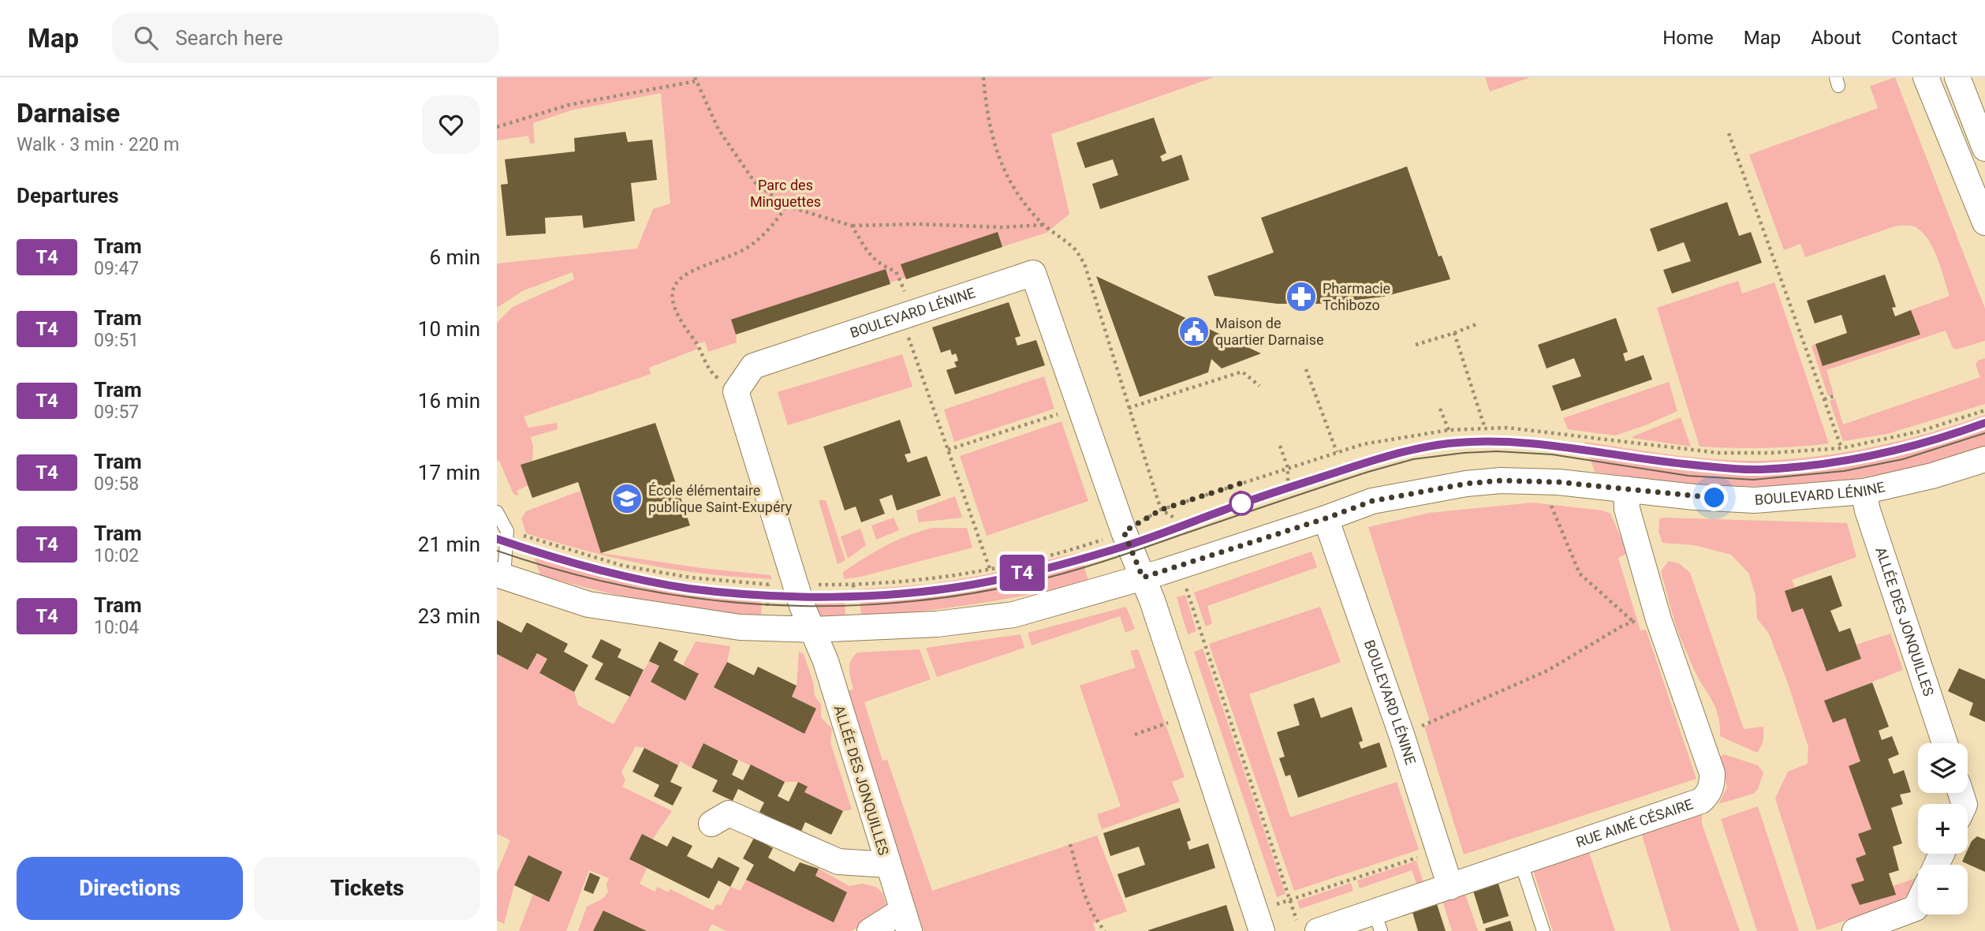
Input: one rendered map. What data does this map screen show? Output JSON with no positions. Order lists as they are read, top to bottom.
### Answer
{
  "streets": {
    "street": ["BOULEVARD LÉNINE", "ALLÉE DES JONQUILLES", "RUE AIMÉ CÉSAIRE"]
  },
  "crossings": [
    ["BOULEVARD LÉNINE", "ALLÉE DES JONQUILLES"],
    ["BOULEVARD LÉNINE", "RUE AIMÉ CÉSAIRE"]
  ],
  "parks": ["Parc des Minguettes"],
  "places": {
    "pharmacy": ["Pharmacie Tchibozo"],
    "public building": ["Maison de quartier Darnaise"],
    "school or university": ["École élémentaire publique Saint-Exupéry"]
  },
  "lines": ["tram line T4"],
  "page": {
    "header": "Map",
    "search": "Search here",
    "nav": [
      "Home",
      "Map",
      "About",
      "Contact"
    ],
    "heading": [
      ["Darnaise", "Walk · 3 min · 220 m"],
      "Departures"
    ],
    "on_map": "T4",
    "list": [
      {
        "mark": "T4",
        "name": "Tram",
        "note": "09:47",
        "value": "6 min"
      },
      {
        "mark": "T4",
        "name": "Tram",
        "note": "09:51",
        "value": "10 min"
      },
      {
        "mark": "T4",
        "name": "Tram",
        "note": "09:57",
        "value": "16 min"
      },
      {
        "mark": "T4",
        "name": "Tram",
        "note": "09:58",
        "value": "17 min"
      },
      {
        "mark": "T4",
        "name": "Tram",
        "note": "10:02",
        "value": "21 min"
      },
      {
        "mark": "T4",
        "name": "Tram",
        "note": "10:04",
        "value": "23 min"
      }
    ],
    "map_buttons": ["+", "−"],
    "buttons": ["Directions", "Tickets"]
  }
}
